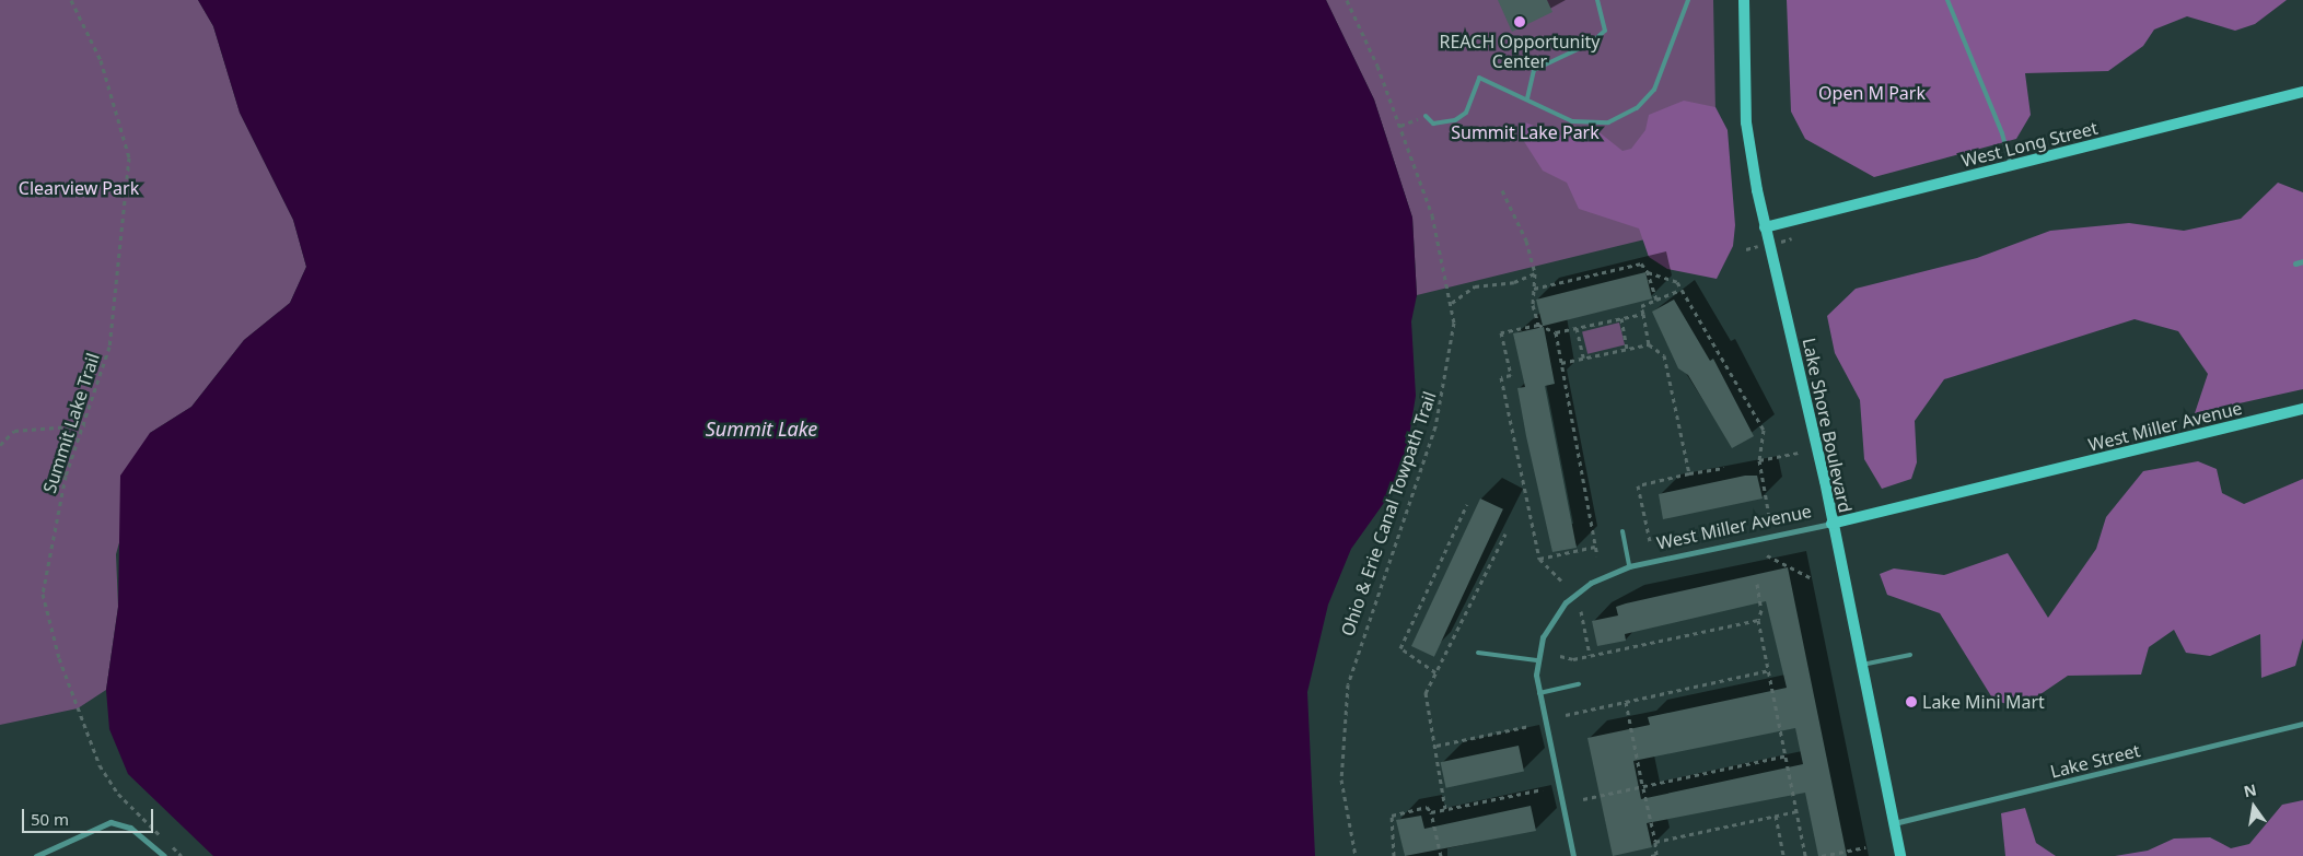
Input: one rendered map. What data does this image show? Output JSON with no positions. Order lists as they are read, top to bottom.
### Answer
{
  "streets": {
    "street": [
      "West Long Street",
      "Lake Shore Boulevard",
      "West Miller Avenue",
      "Lake Street"
    ],
    "path": ["Summit Lake Trail", "Ohio & Erie Canal Towpath Trail"]
  },
  "crossings": [
    ["West Long Street", "Lake Shore Boulevard"],
    ["Lake Shore Boulevard", "West Miller Avenue"],
    ["Lake Shore Boulevard", "Lake Street"]
  ],
  "water": ["Summit Lake"],
  "parks": ["Open M Park", "Summit Lake Park", "Clearview Park"],
  "places": ["REACH Opportunity Center", "Lake Mini Mart"],
  "scale_bar": "50 m",
  "north": "top"
}
